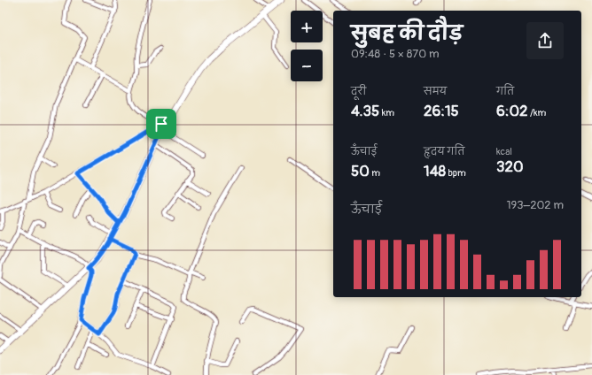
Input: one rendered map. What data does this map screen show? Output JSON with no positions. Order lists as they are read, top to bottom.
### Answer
{
  "page": {
    "map_buttons": ["+", "−"],
    "heading": ["सुबह की दौड़", "09:48 · 5 × 870 m"],
    "stats": [
      ["दूरी", "4.35 km"],
      ["समय", "26:15"],
      ["गति", "6:02 /km"],
      ["ऊँचाई", "50 m"],
      ["हृदय गति", "148 bpm"],
      ["kcal", "320"]
    ],
    "chart": ["ऊँचाई", "193–202 m"]
  }
}
